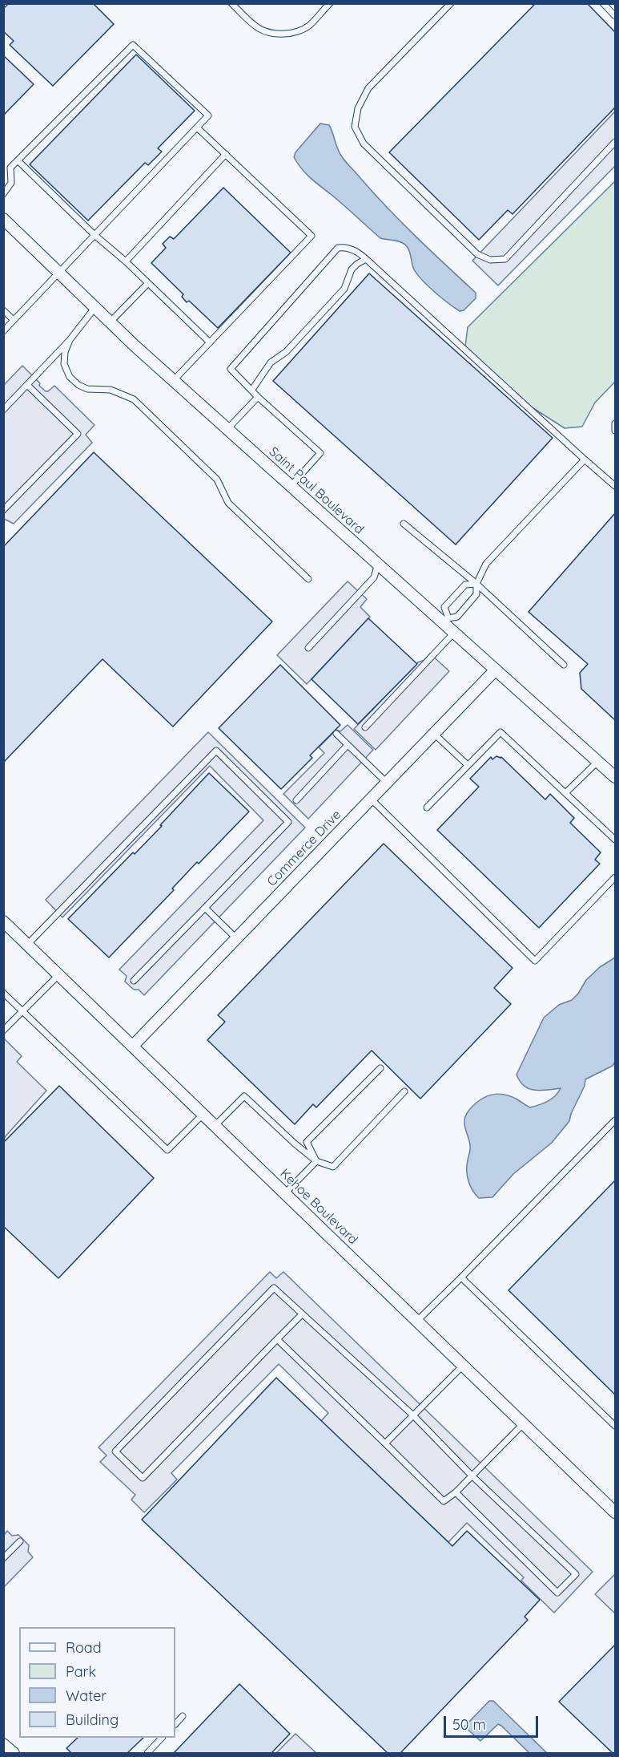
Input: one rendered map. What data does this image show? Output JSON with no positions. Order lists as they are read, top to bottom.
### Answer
{
  "streets": {
    "street": ["Saint Paul Boulevard", "Commerce Drive", "Kehoe Boulevard"]
  },
  "crossings": [
    ["Saint Paul Boulevard", "Commerce Drive"],
    ["Commerce Drive", "Kehoe Boulevard"]
  ],
  "legend": [
    "Road",
    "Park",
    "Water",
    "Building"
  ],
  "scale_bar": "50 m"
}
